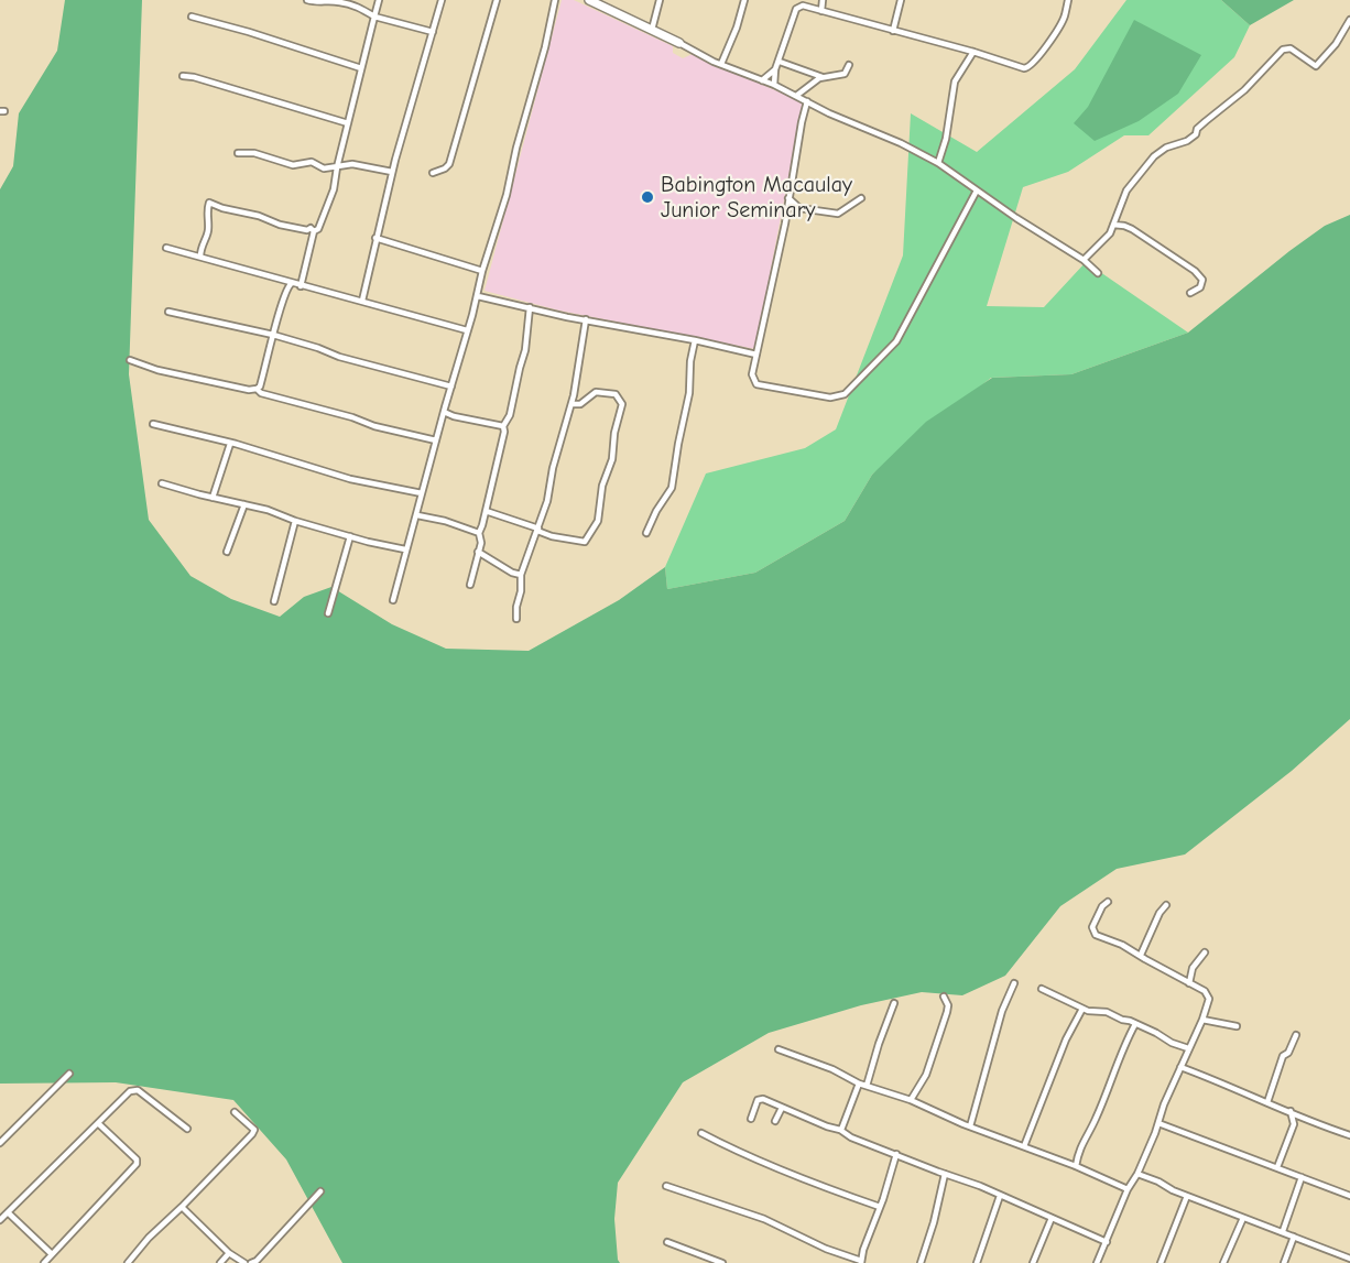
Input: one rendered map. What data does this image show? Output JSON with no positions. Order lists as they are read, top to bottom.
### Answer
{
  "places": ["Babington Macaulay Junior Seminary"]
}
